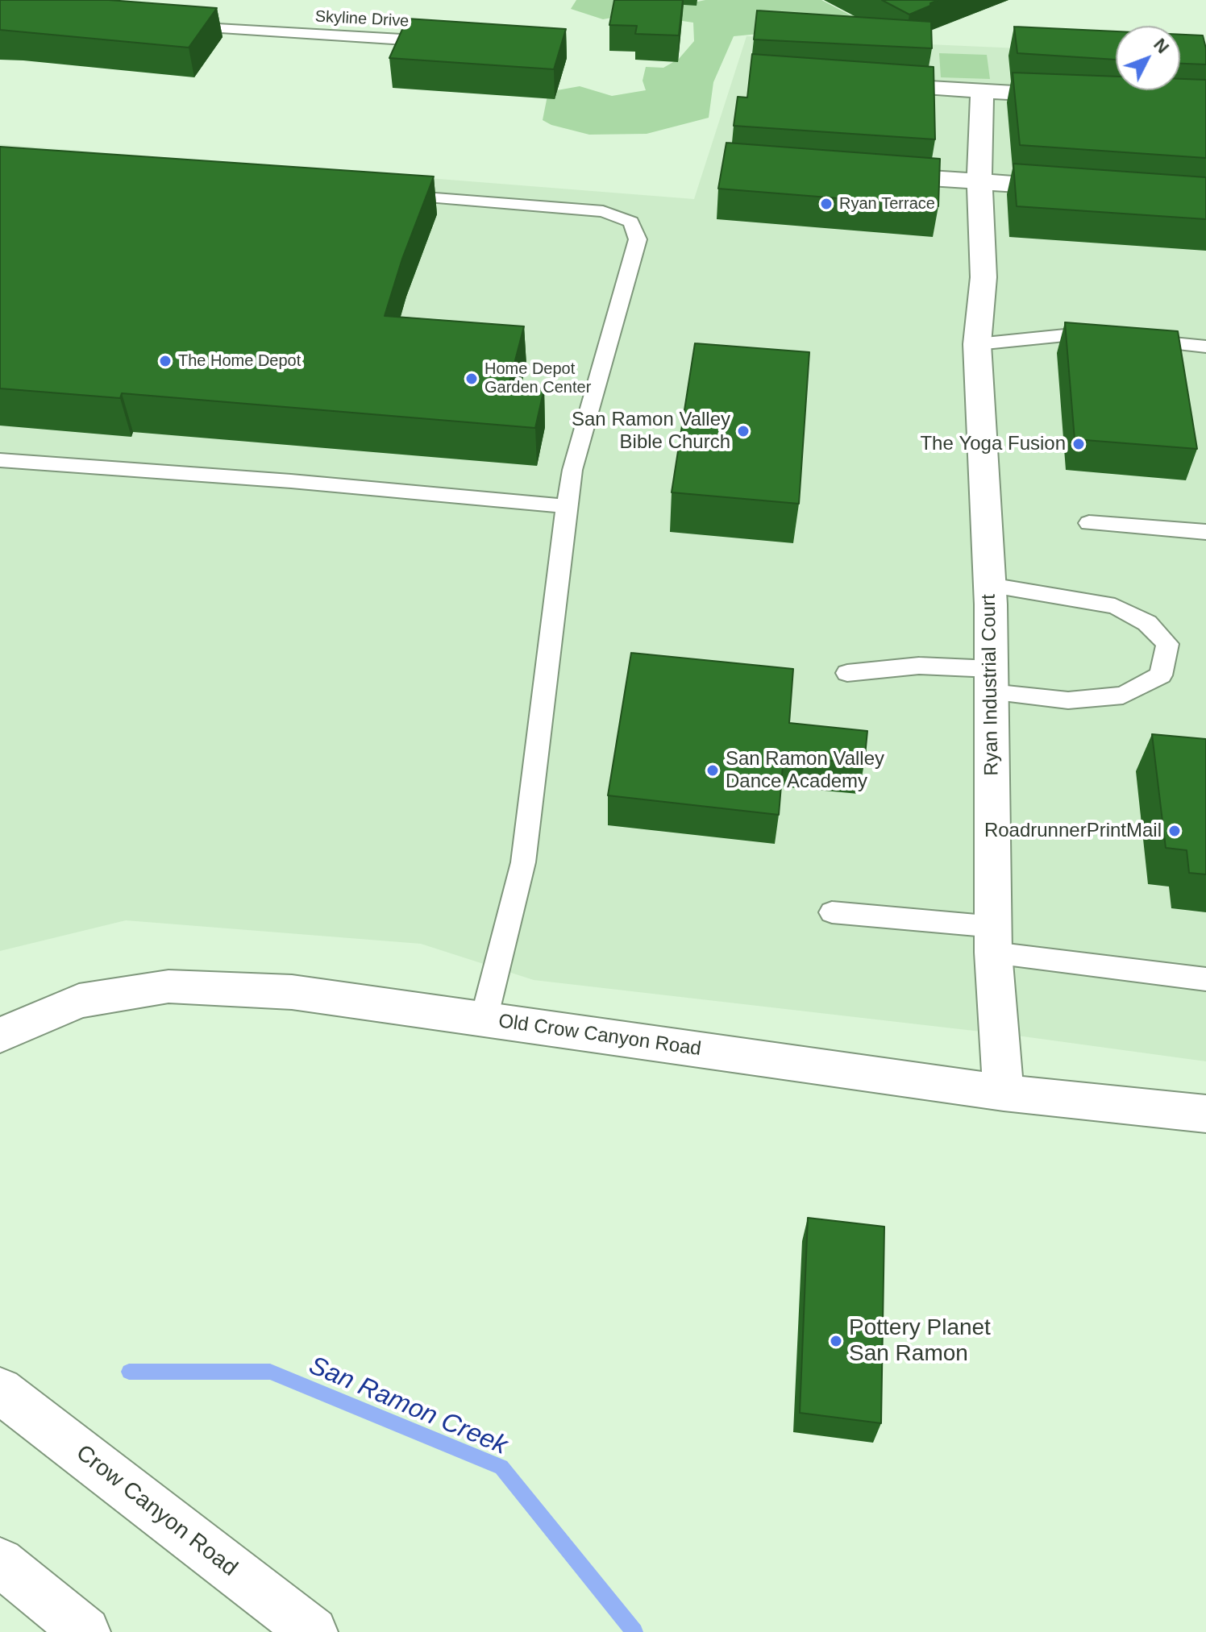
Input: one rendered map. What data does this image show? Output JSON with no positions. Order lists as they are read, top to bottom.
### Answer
{
  "streets": {
    "street": ["Ryan Industrial Court", "Old Crow Canyon Road", "Crow Canyon Road"],
    "lane": ["Skyline Drive"]
  },
  "crossings": [
    ["Ryan Industrial Court", "Old Crow Canyon Road"]
  ],
  "water": ["San Ramon Creek"],
  "places": [
    "Ryan Terrace",
    "The Home Depot",
    "Home Depot Garden Center",
    "San Ramon Valley Bible Church",
    "The Yoga Fusion",
    "San Ramon Valley Dance Academy",
    "RoadrunnerPrintMail",
    "Pottery Planet San Ramon"
  ],
  "north": "top right"
}
